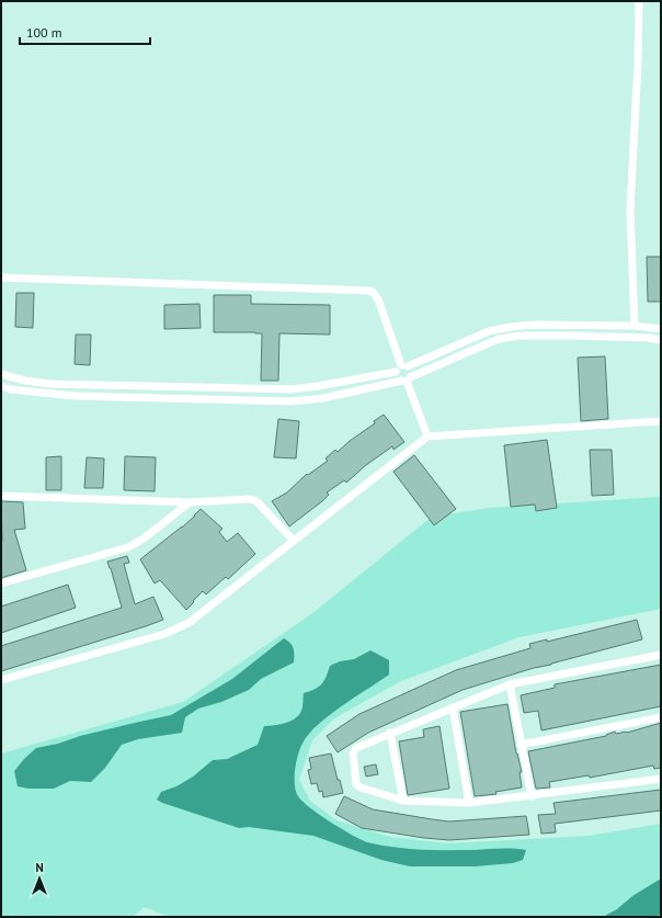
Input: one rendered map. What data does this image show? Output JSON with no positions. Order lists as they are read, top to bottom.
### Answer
{
  "scale_bar": "100 m",
  "north": "top"
}
